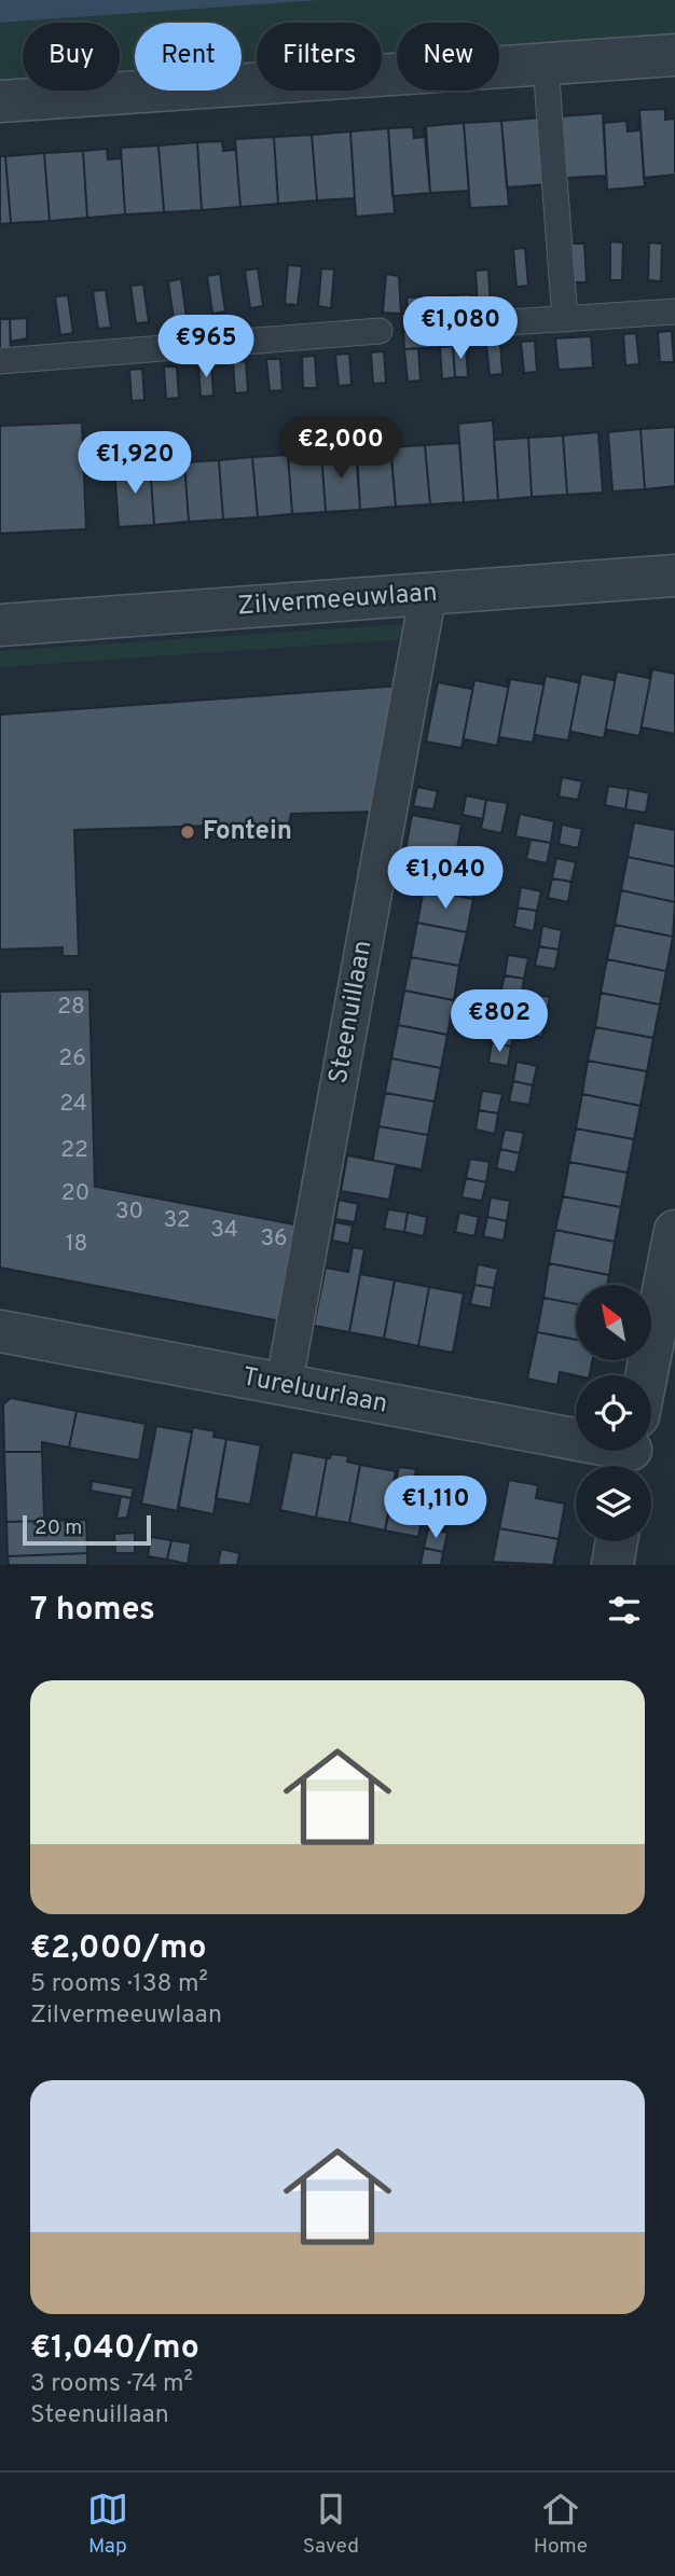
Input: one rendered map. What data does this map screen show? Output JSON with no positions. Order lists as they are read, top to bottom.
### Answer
{
  "streets": {
    "street": ["Zilvermeeuwlaan", "Steenuillaan", "Tureluurlaan"]
  },
  "crossings": [
    ["Zilvermeeuwlaan", "Steenuillaan"],
    ["Steenuillaan", "Tureluurlaan"]
  ],
  "places": ["Fontein"],
  "house_numbers": [
    "28",
    "26",
    "24",
    "22",
    "20",
    "30",
    "32",
    "34",
    "36",
    "18"
  ],
  "scale_bar": "20 m",
  "north": "top left",
  "page": {
    "chip": [
      "Buy",
      "Rent",
      "Filters",
      "New"
    ],
    "price": [
      "€1,080",
      "€965",
      "€2,000",
      "€1,920",
      "€1,040",
      "€802",
      "€1,110"
    ],
    "scale": "20 m",
    "heading": "7 homes",
    "list": [
      {
        "name": "€2,000/mo",
        "note": "5 rooms · 138 m² · Zilvermeeuwlaan"
      },
      {
        "name": "€1,040/mo",
        "note": "3 rooms · 74 m² · Steenuillaan"
      }
    ],
    "tabs": ["Map", "Saved", "Home"]
  }
}
